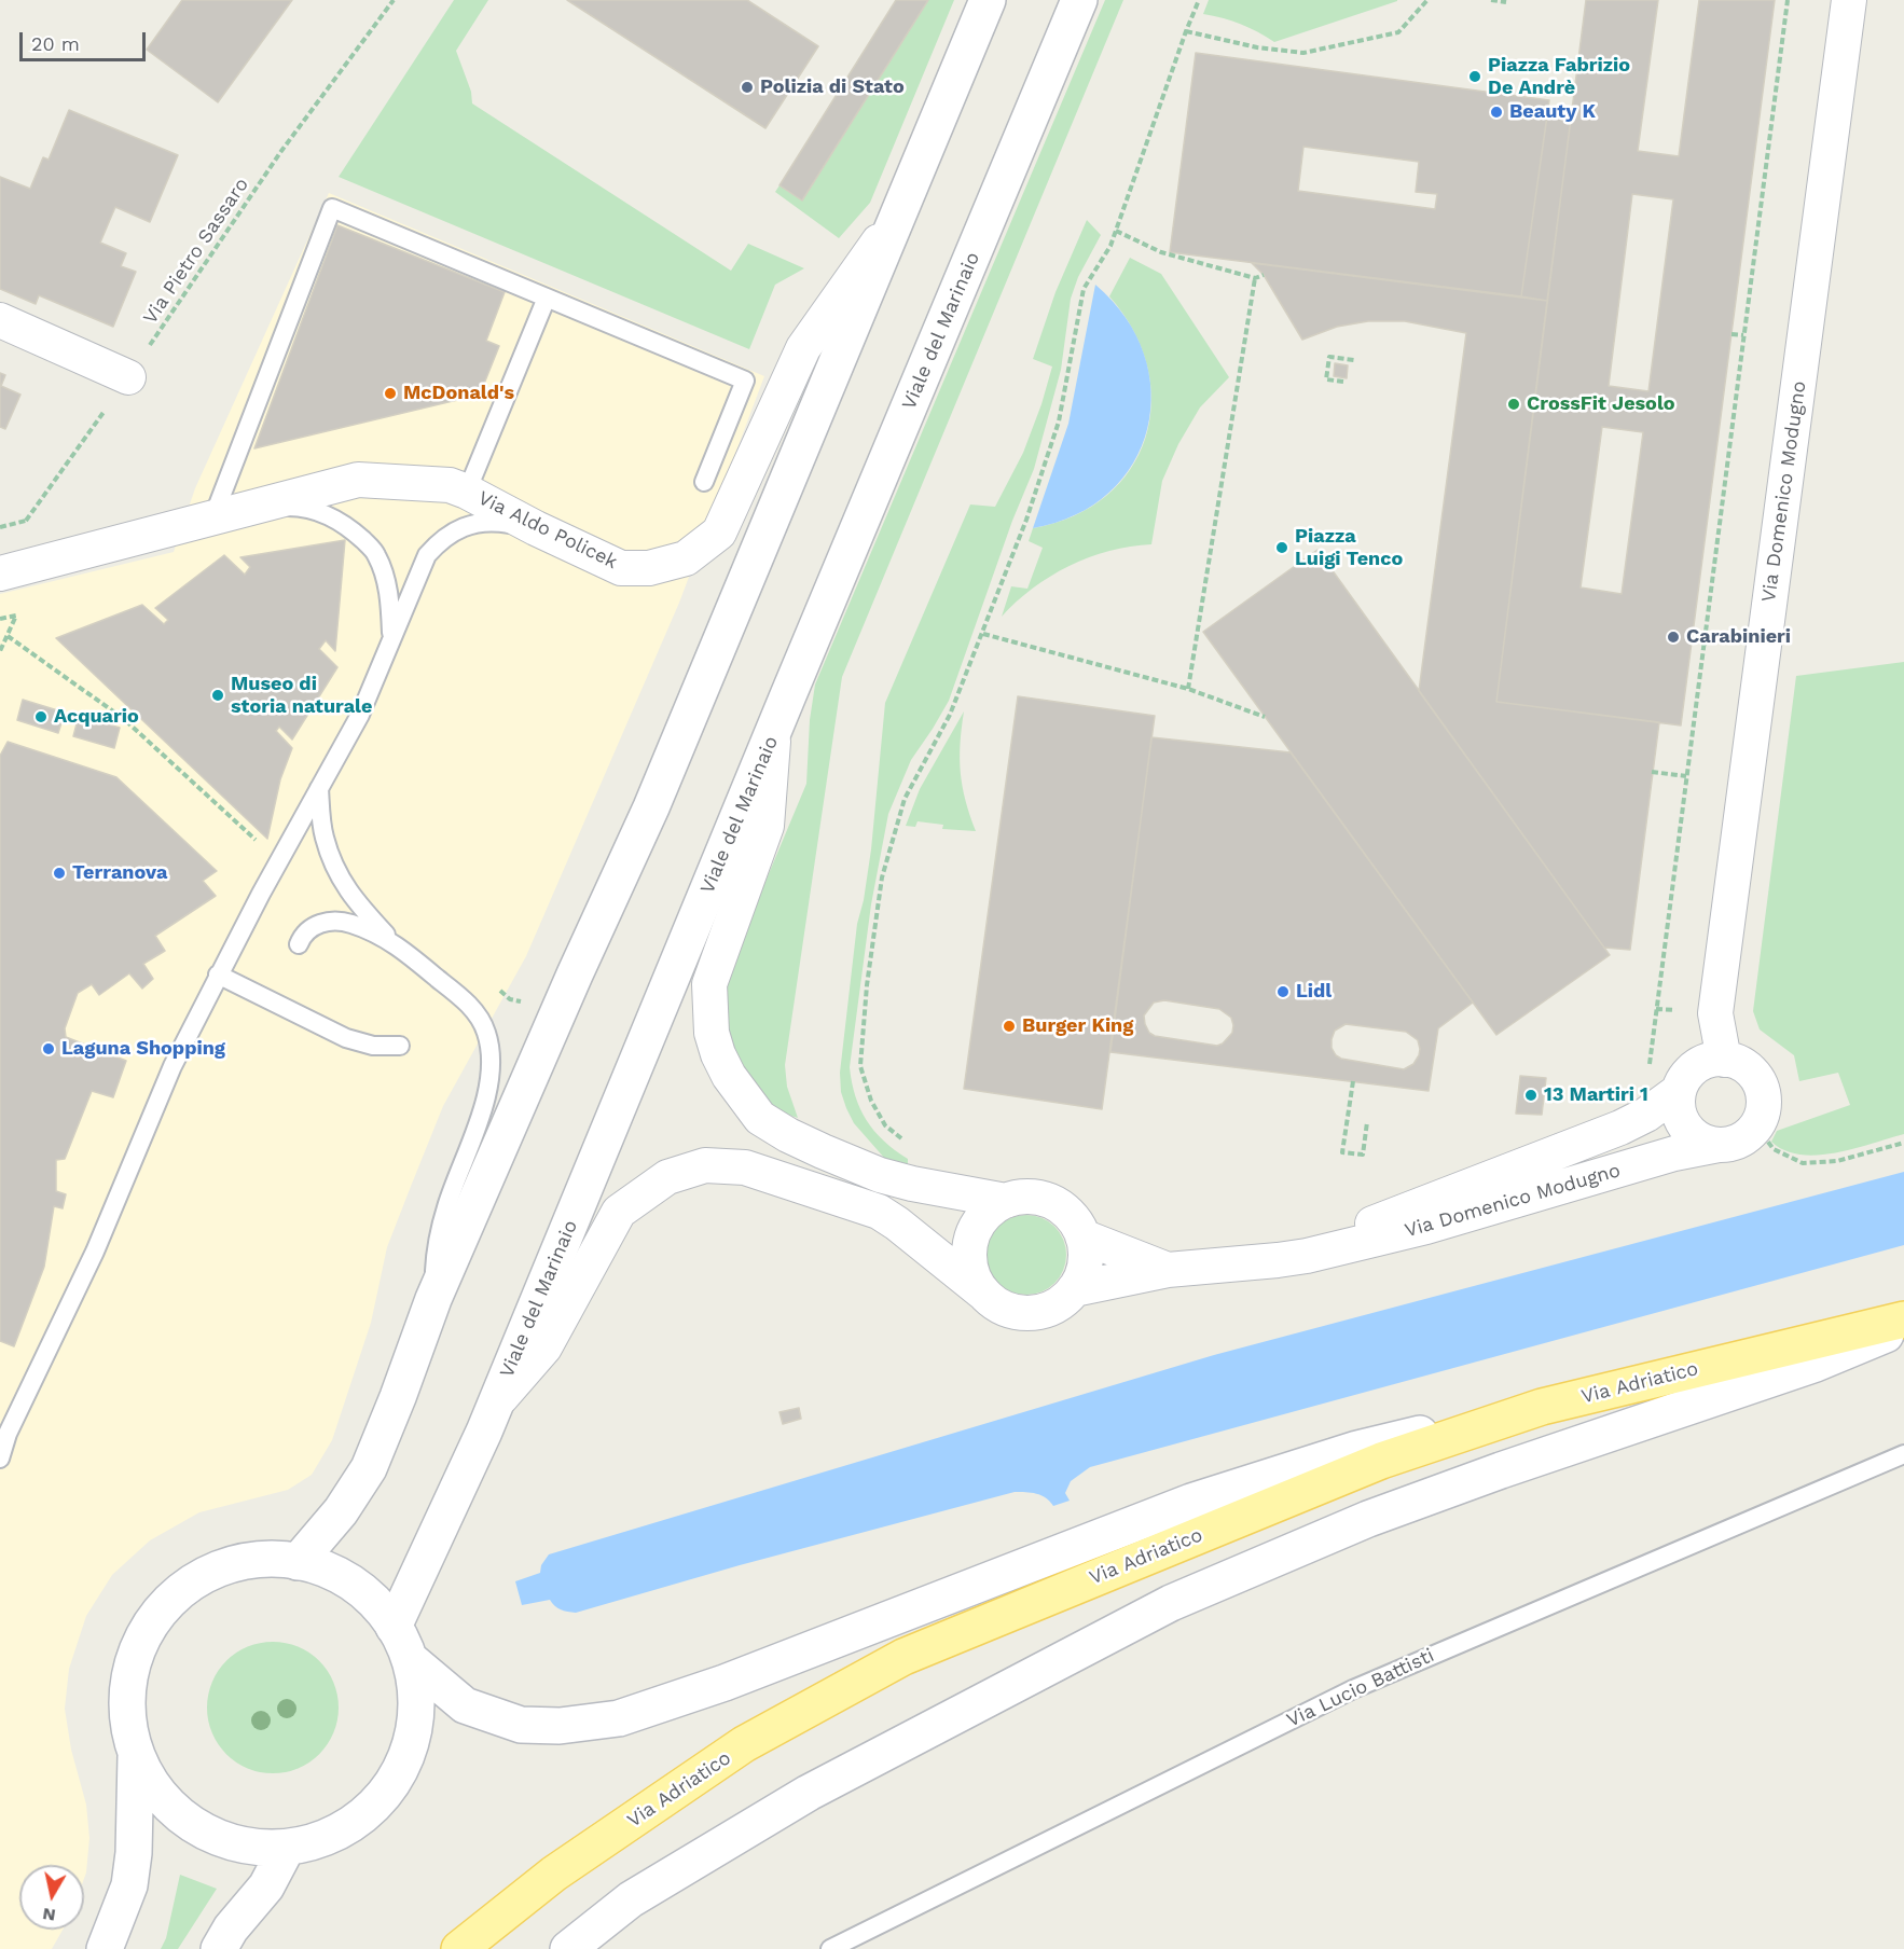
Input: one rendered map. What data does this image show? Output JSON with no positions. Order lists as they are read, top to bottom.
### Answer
{
  "streets": {
    "main road": ["Viale del Marinaio", "Via Adriatico"],
    "street": ["Via Domenico Modugno", "Via Aldo Policek"],
    "lane": ["Via Lucio Battisti"],
    "path": ["Via Pietro Sassaro"]
  },
  "crossings": [
    ["Viale del Marinaio", "Via Domenico Modugno"]
  ],
  "places": [
    "Piazza Fabrizio De Andrè",
    "Polizia di Stato",
    "Beauty K",
    "McDonald's",
    "CrossFit Jesolo",
    "Piazza Luigi Tenco",
    "Carabinieri",
    "Museo di storia naturale",
    "Acquario",
    "Terranova",
    "Lidl",
    "Burger King",
    "Laguna Shopping",
    "13 Martiri 1"
  ],
  "scale_bar": "20 m",
  "north": "bottom"
}
